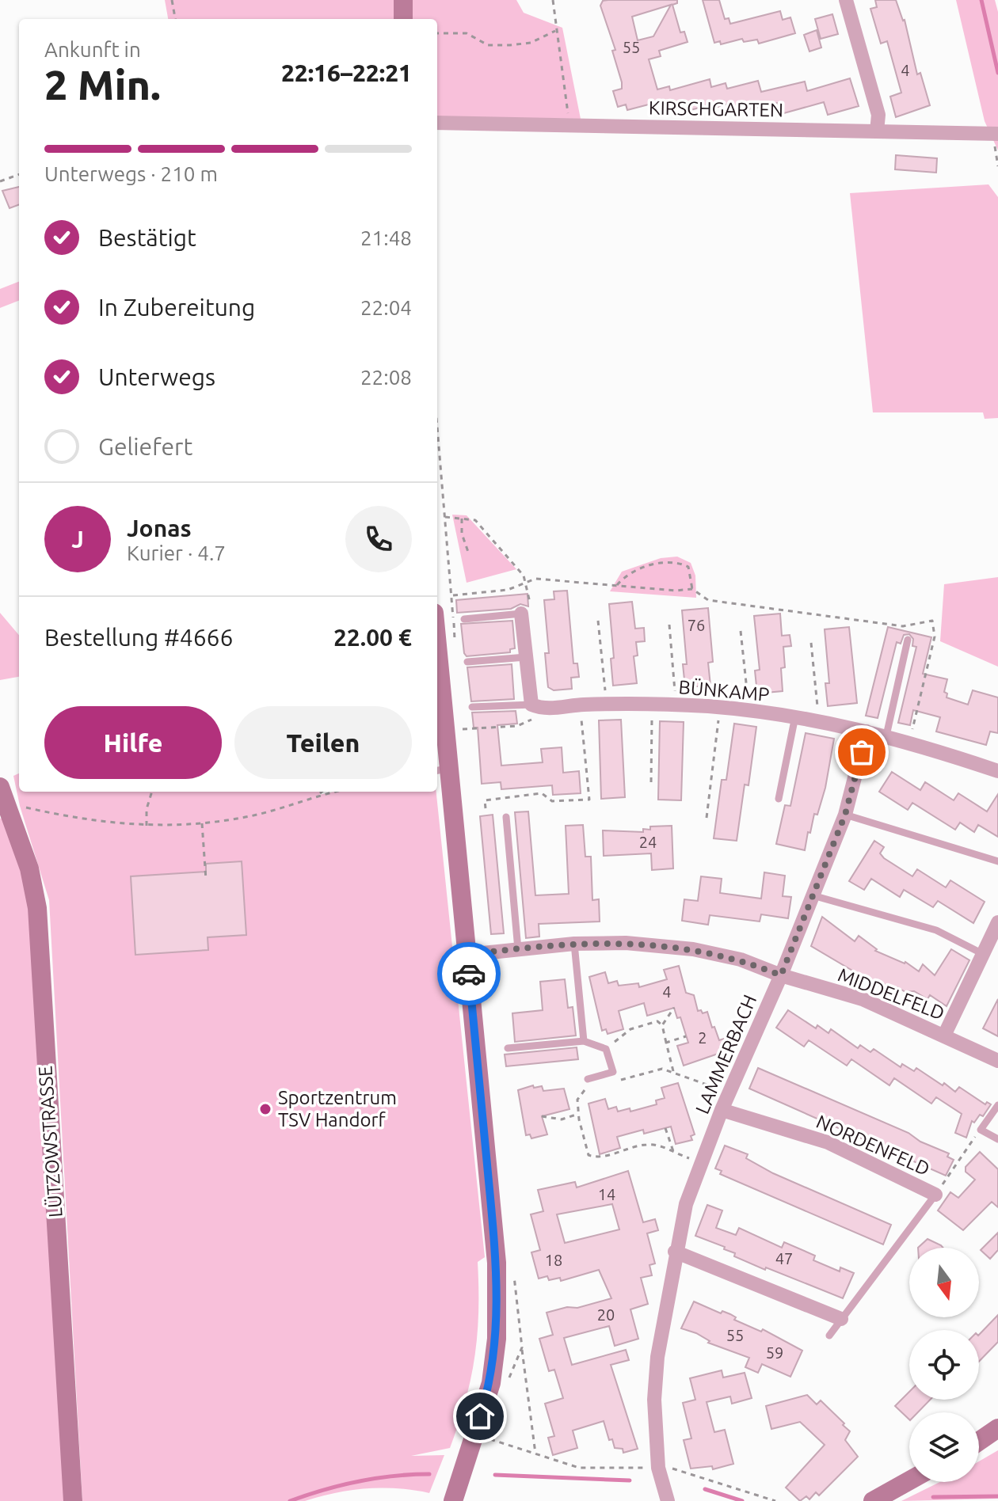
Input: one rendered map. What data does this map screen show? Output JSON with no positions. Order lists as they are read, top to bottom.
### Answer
{
  "streets": {
    "street": [
      "KIRSCHGARTEN",
      "BÜNKAMP",
      "MIDDELFELD",
      "LAMMERBACH",
      "LÜTZOWSTRASSE",
      "NORDENFELD"
    ]
  },
  "crossings": [
    ["BÜNKAMP", "LAMMERBACH"],
    ["MIDDELFELD", "LAMMERBACH"],
    ["LAMMERBACH", "NORDENFELD"]
  ],
  "places": ["Sportzentrum TSV Handorf"],
  "house_numbers": [
    "55",
    "4",
    "76",
    "24",
    "4",
    "2",
    "14",
    "47",
    "18",
    "20",
    "55",
    "59"
  ],
  "north": "bottom",
  "page": {
    "heading": ["2 Min.", "Ankunft in", "22:16–22:21"],
    "panel": [
      "Jonas",
      "Kurier · 4.7",
      "Bestellung #4666",
      "22.00 €"
    ],
    "bar": "Unterwegs · 210 m",
    "list": [
      ["Bestätigt", "21:48"],
      ["In Zubereitung", "22:04"],
      ["Unterwegs", "22:08"],
      "Geliefert"
    ],
    "round": "J",
    "buttons": ["Hilfe", "Teilen"]
  }
}
